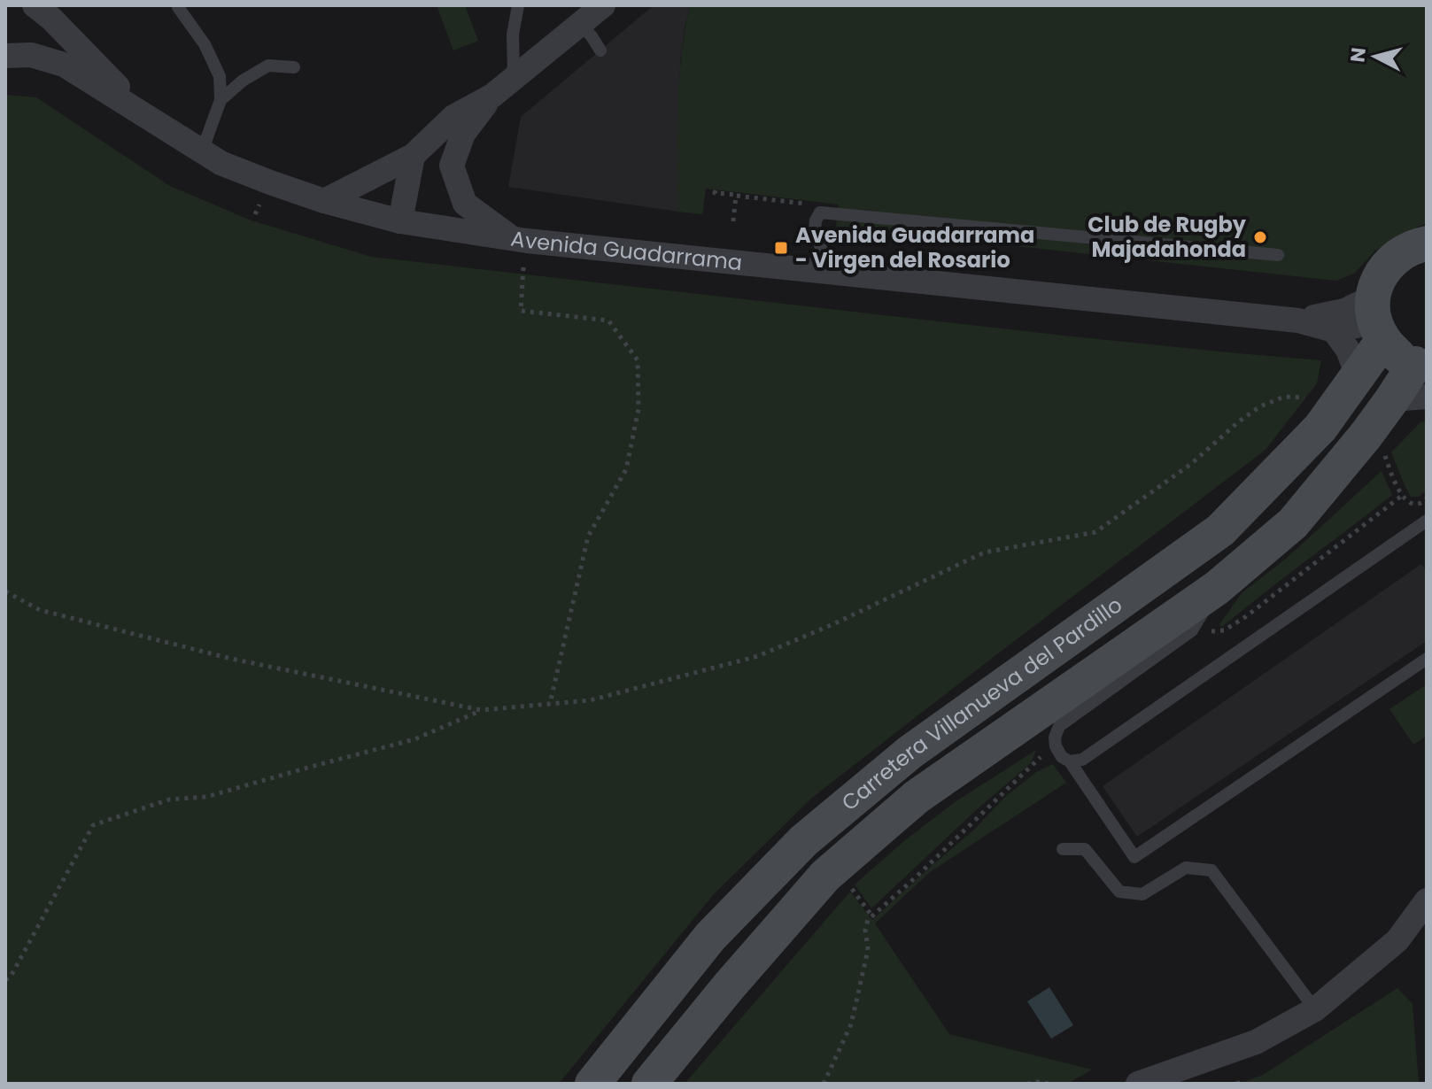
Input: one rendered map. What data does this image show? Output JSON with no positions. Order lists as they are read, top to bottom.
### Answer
{
  "streets": {
    "street": ["Avenida Guadarrama", "Carretera Villanueva del Pardillo"]
  },
  "crossings": [
    ["Avenida Guadarrama", "Carretera Villanueva del Pardillo"]
  ],
  "places": {
    "other": ["Club de Rugby Majadahonda"],
    "transit": ["Avenida Guadarrama - Virgen del Rosario"]
  },
  "north": "left"
}
